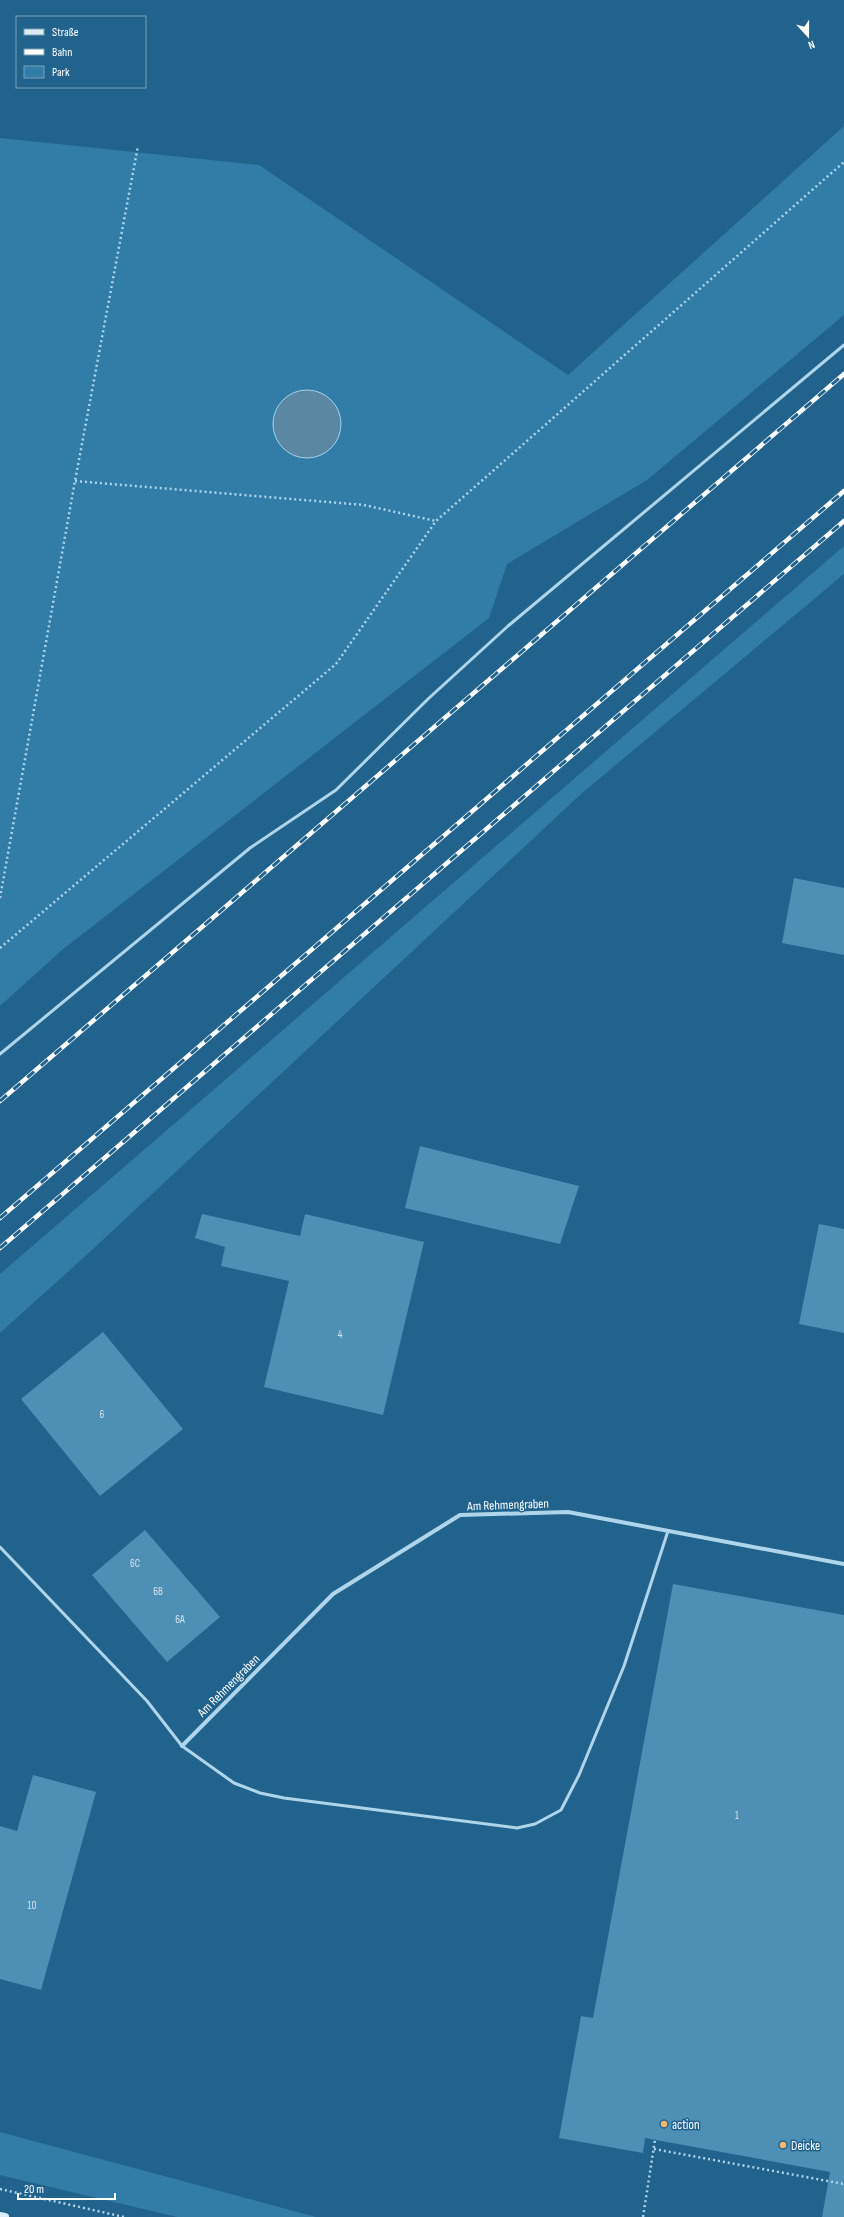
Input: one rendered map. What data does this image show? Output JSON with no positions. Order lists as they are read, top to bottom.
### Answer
{
  "streets": {
    "street": ["Am Rehmengraben"]
  },
  "places": ["action", "Deicke"],
  "house_numbers": [
    "4",
    "6",
    "6C",
    "6B",
    "6A",
    "1",
    "10"
  ],
  "legend": ["Straße", "Bahn", "Park"],
  "scale_bar": "20 m",
  "north": "bottom"
}
